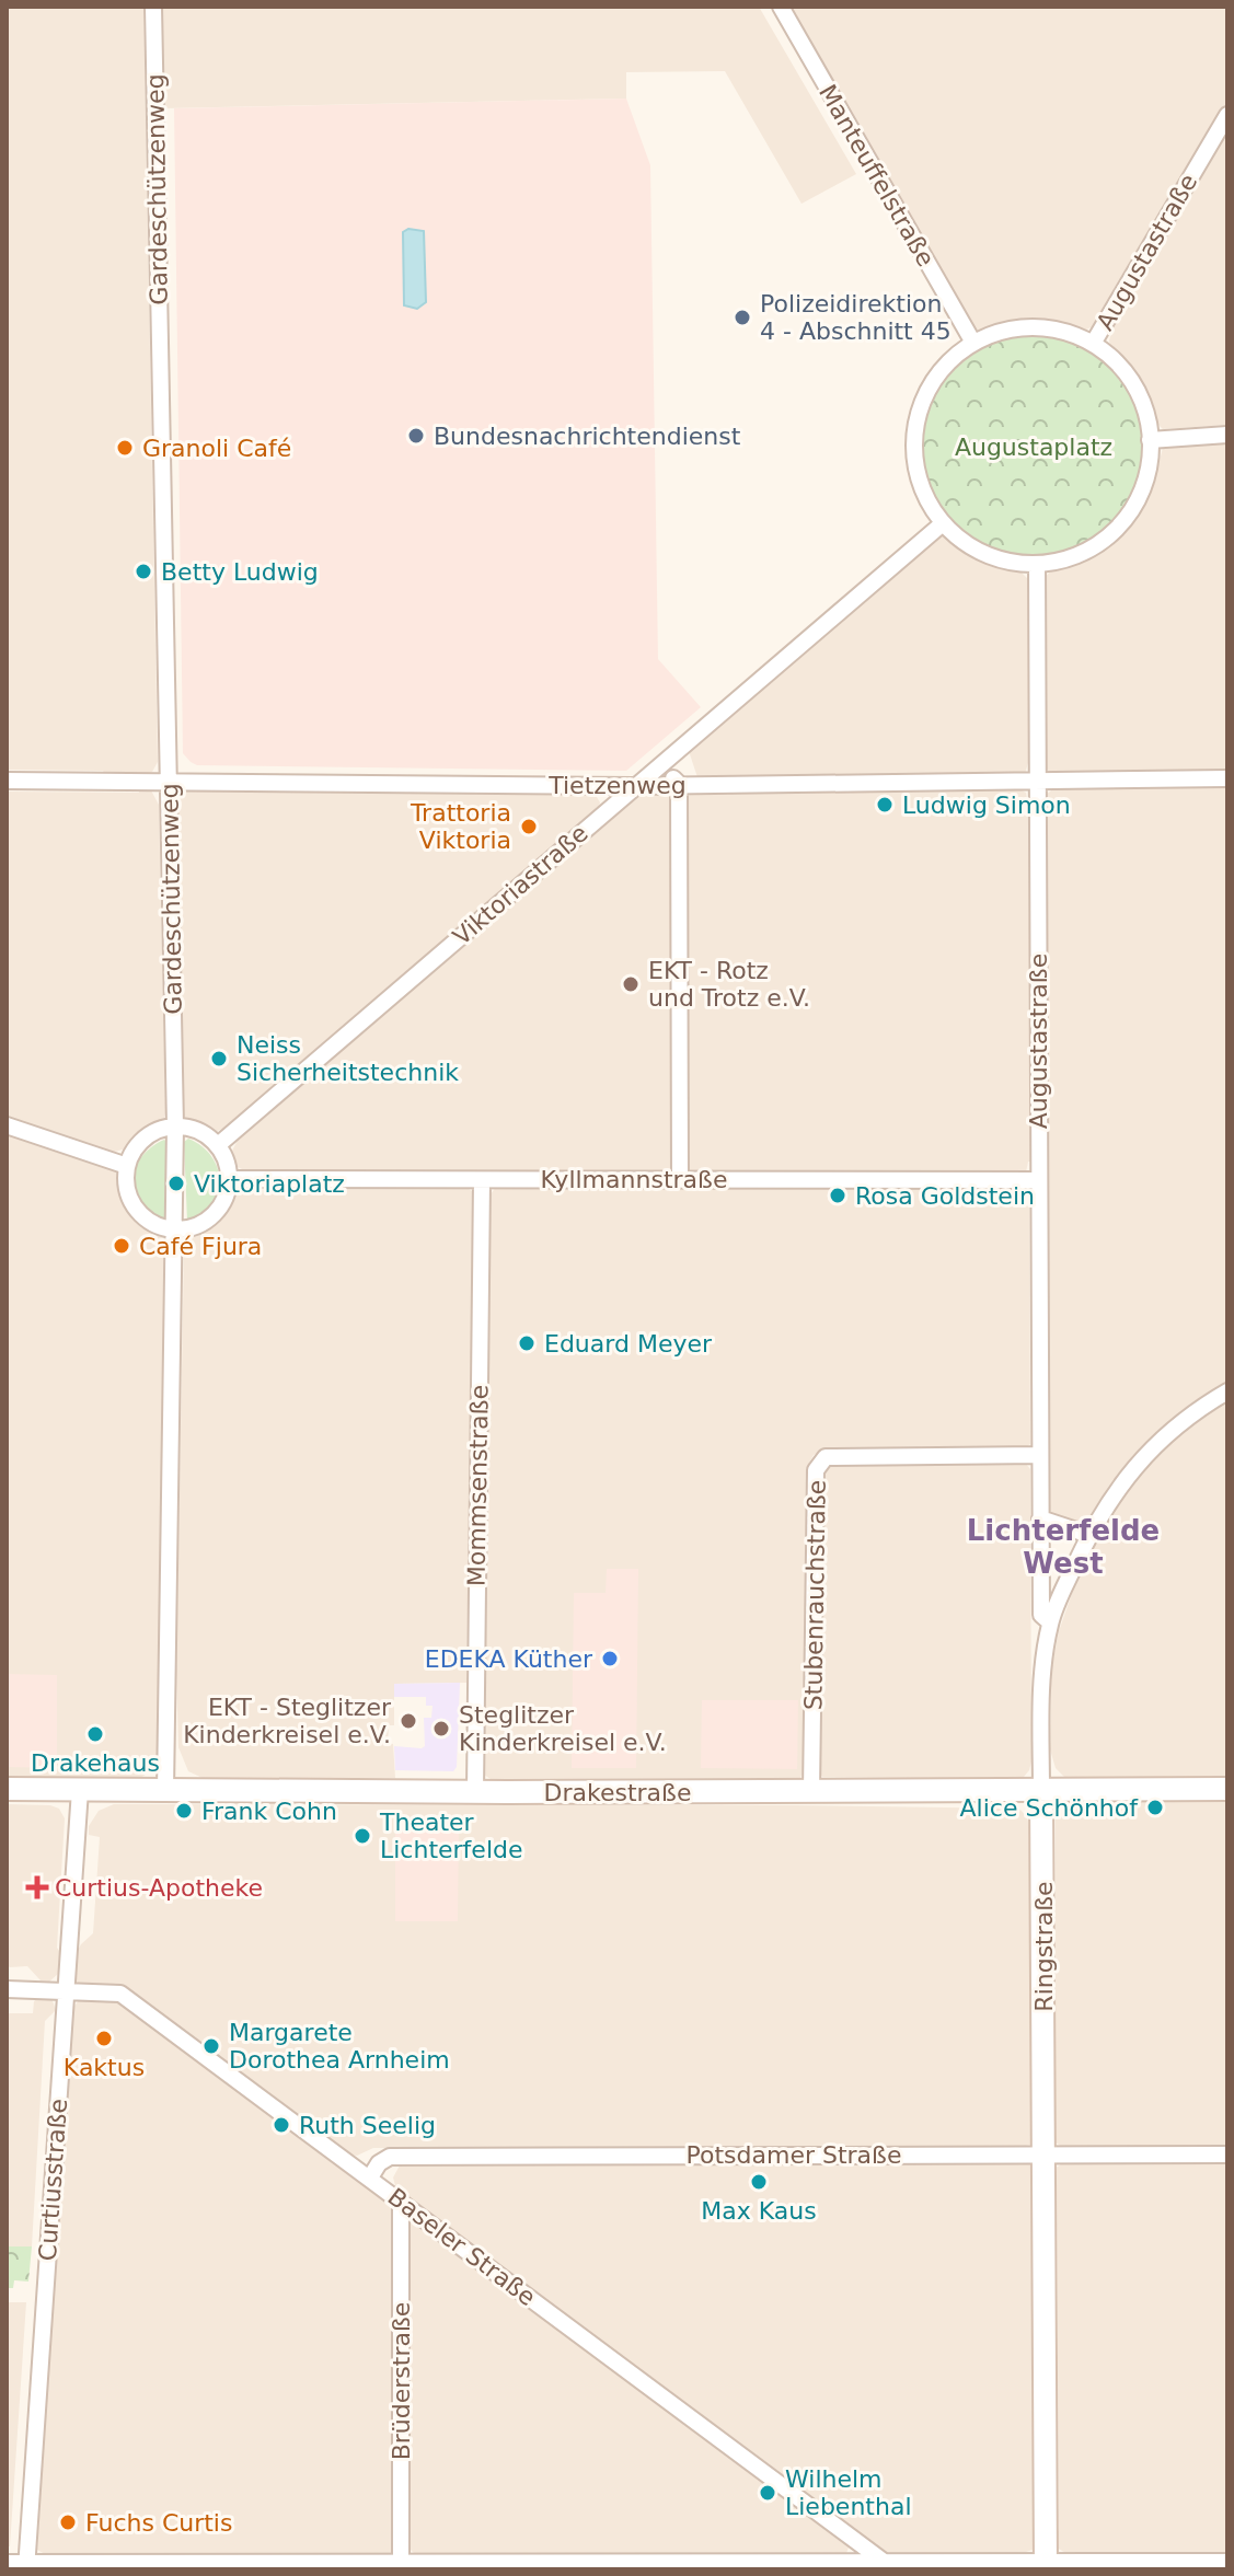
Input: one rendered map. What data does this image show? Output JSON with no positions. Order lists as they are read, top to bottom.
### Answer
{
  "streets": {
    "main road": ["Drakestraße", "Ringstraße"],
    "street": [
      "Manteuffelstraße",
      "Gardeschützenweg",
      "Augustastraße",
      "Tietzenweg",
      "Viktoriastraße",
      "Kyllmannstraße",
      "Mommsenstraße",
      "Stubenrauchstraße",
      "Potsdamer Straße",
      "Curtiusstraße",
      "Baseler Straße",
      "Brüderstraße"
    ]
  },
  "crossings": [
    ["Manteuffelstraße", "Augustastraße"],
    ["Manteuffelstraße", "Viktoriastraße"],
    ["Gardeschützenweg", "Tietzenweg"],
    ["Gardeschützenweg", "Drakestraße"],
    ["Augustastraße", "Tietzenweg"],
    ["Augustastraße", "Viktoriastraße"],
    ["Augustastraße", "Kyllmannstraße"],
    ["Augustastraße", "Stubenrauchstraße"],
    ["Augustastraße", "Ringstraße"],
    ["Tietzenweg", "Viktoriastraße"],
    ["Kyllmannstraße", "Mommsenstraße"],
    ["Mommsenstraße", "Drakestraße"],
    ["Stubenrauchstraße", "Drakestraße"],
    ["Drakestraße", "Ringstraße"],
    ["Drakestraße", "Curtiusstraße"],
    ["Ringstraße", "Potsdamer Straße"],
    ["Potsdamer Straße", "Baseler Straße"],
    ["Curtiusstraße", "Baseler Straße"],
    ["Baseler Straße", "Brüderstraße"]
  ],
  "districts": ["Lichterfelde West"],
  "parks": ["Augustaplatz"],
  "places": {
    "other": [
      "Polizeidirektion 4 - Abschnitt 45",
      "Bundesnachrichtendienst",
      "Granoli Café",
      "Betty Ludwig",
      "Ludwig Simon",
      "Trattoria Viktoria",
      "EKT - Rotz und Trotz e.V.",
      "Neiss Sicherheitstechnik",
      "Viktoriaplatz",
      "Rosa Goldstein",
      "Café Fjura",
      "Eduard Meyer",
      "EDEKA Küther",
      "EKT - Steglitzer Kinderkreisel e.V.",
      "Steglitzer Kinderkreisel e.V.",
      "Drakehaus",
      "Alice Schönhof",
      "Frank Cohn",
      "Theater Lichterfelde",
      "Kaktus",
      "Margarete Dorothea Arnheim",
      "Ruth Seelig",
      "Max Kaus",
      "Wilhelm Liebenthal",
      "Fuchs Curtis"
    ],
    "health": ["Curtius-Apotheke"]
  }
}
